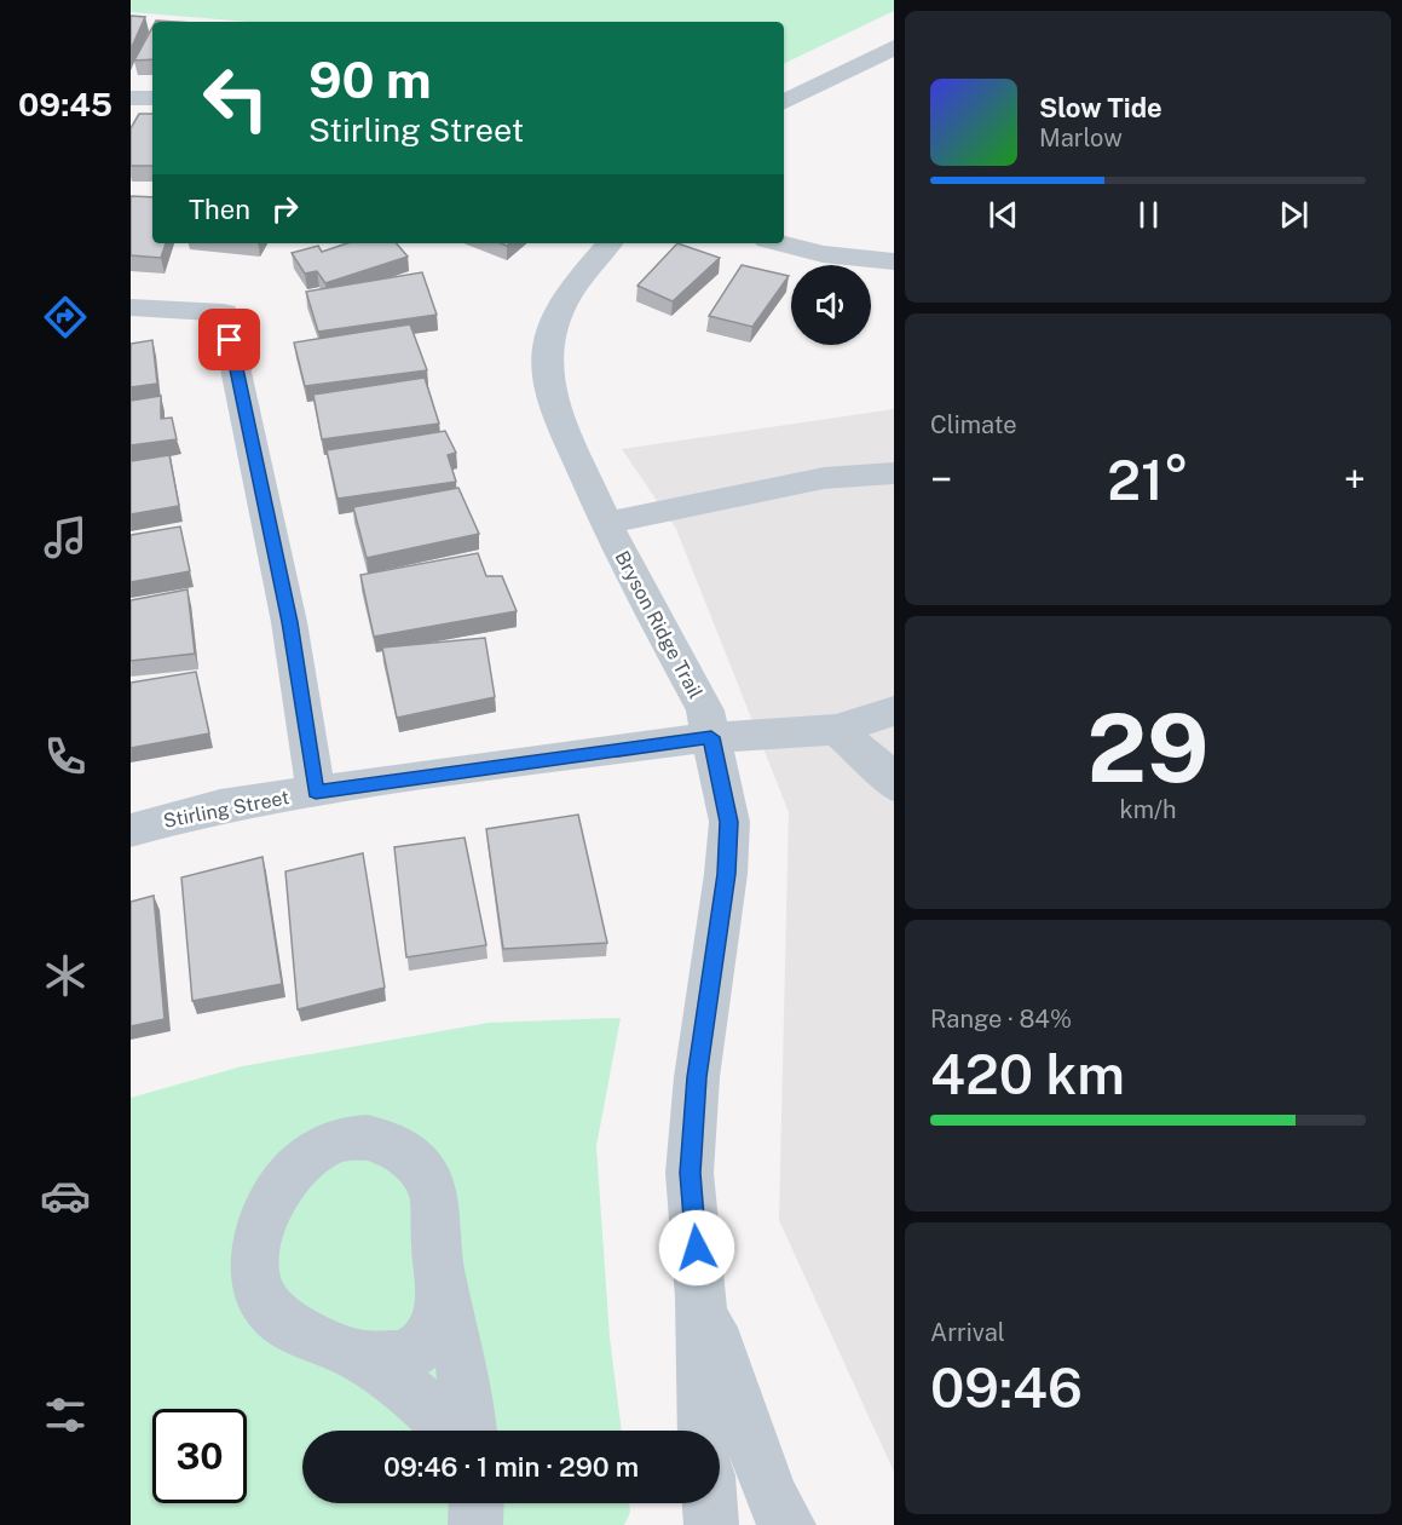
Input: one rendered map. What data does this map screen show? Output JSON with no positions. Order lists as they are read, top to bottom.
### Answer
{
  "streets": {
    "street": ["Bryson Ridge Trail", "Stirling Street"]
  },
  "crossings": [
    ["Bryson Ridge Trail", "Stirling Street"]
  ],
  "page": {
    "tabs": "09:45",
    "turn": ["90 m", "Stirling Street"],
    "song": ["Slow Tide", "Marlow"],
    "then": "Then",
    "tile": [
      "Climate",
      ["29", "km/h"],
      ["Range · 84%", "420 km"],
      ["Arrival", "09:46"]
    ],
    "heat": ["−", "21°", "+"],
    "limit": "30",
    "trip": "09:46 · 1 min · 290 m"
  }
}
